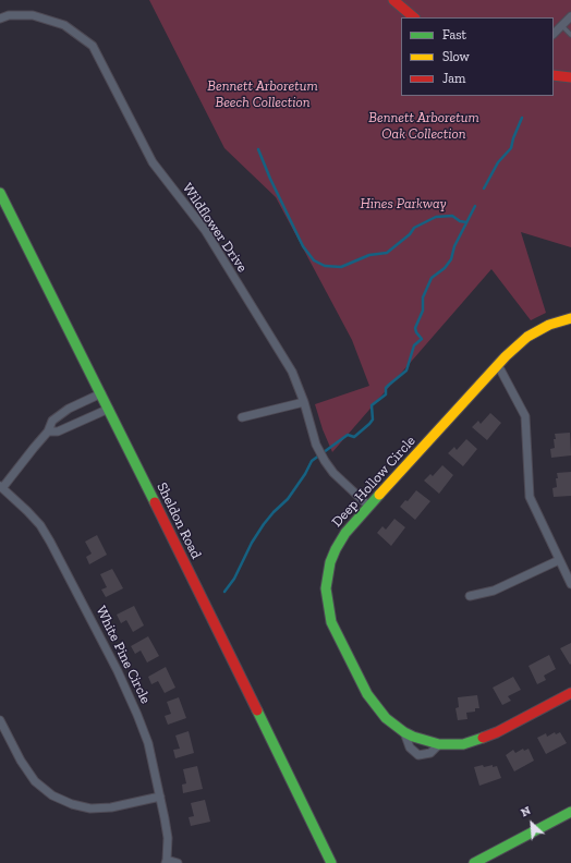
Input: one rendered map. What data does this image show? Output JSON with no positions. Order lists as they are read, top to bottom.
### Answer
{
  "streets": {
    "street": [
      "Wildflower Drive",
      "Deep Hollow Circle",
      "Sheldon Road",
      "White Pine Circle"
    ]
  },
  "crossings": [
    ["Wildflower Drive", "Deep Hollow Circle"]
  ],
  "parks": ["Bennett Arboretum Beech Collection", "Bennett Arboretum Oak Collection", "Hines Parkway"],
  "legend": ["Fast", "Slow", "Jam"],
  "north": "top left"
}
